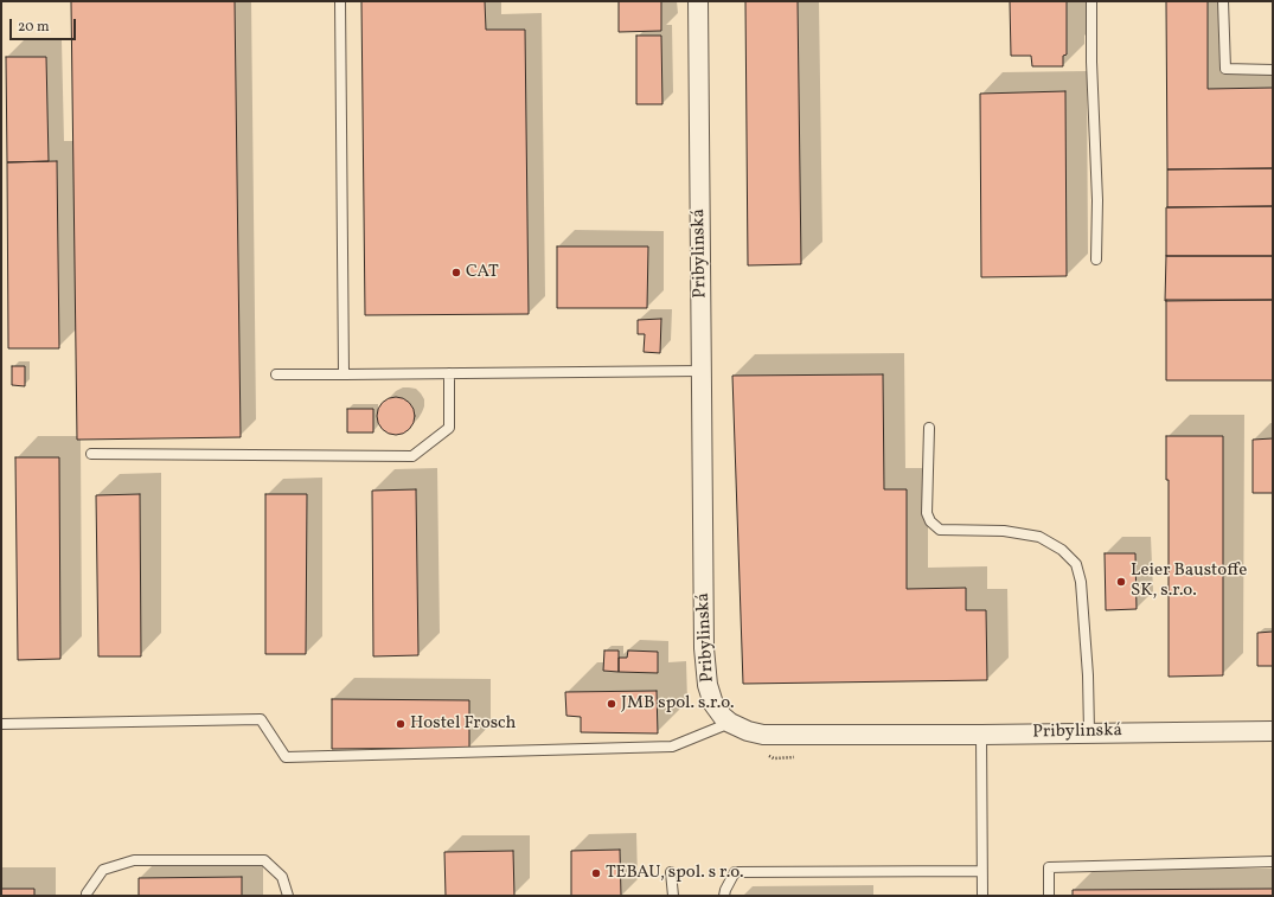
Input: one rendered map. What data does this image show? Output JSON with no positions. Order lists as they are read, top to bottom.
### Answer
{
  "streets": {
    "street": ["Pribylinská"]
  },
  "places": [
    "CAT",
    "Leier Baustoffe SK, s.r.o.",
    "JMB spol. s.r.o.",
    "Hostel Frosch",
    "TEBAU, spol. s r.o."
  ],
  "scale_bar": "20 m"
}
